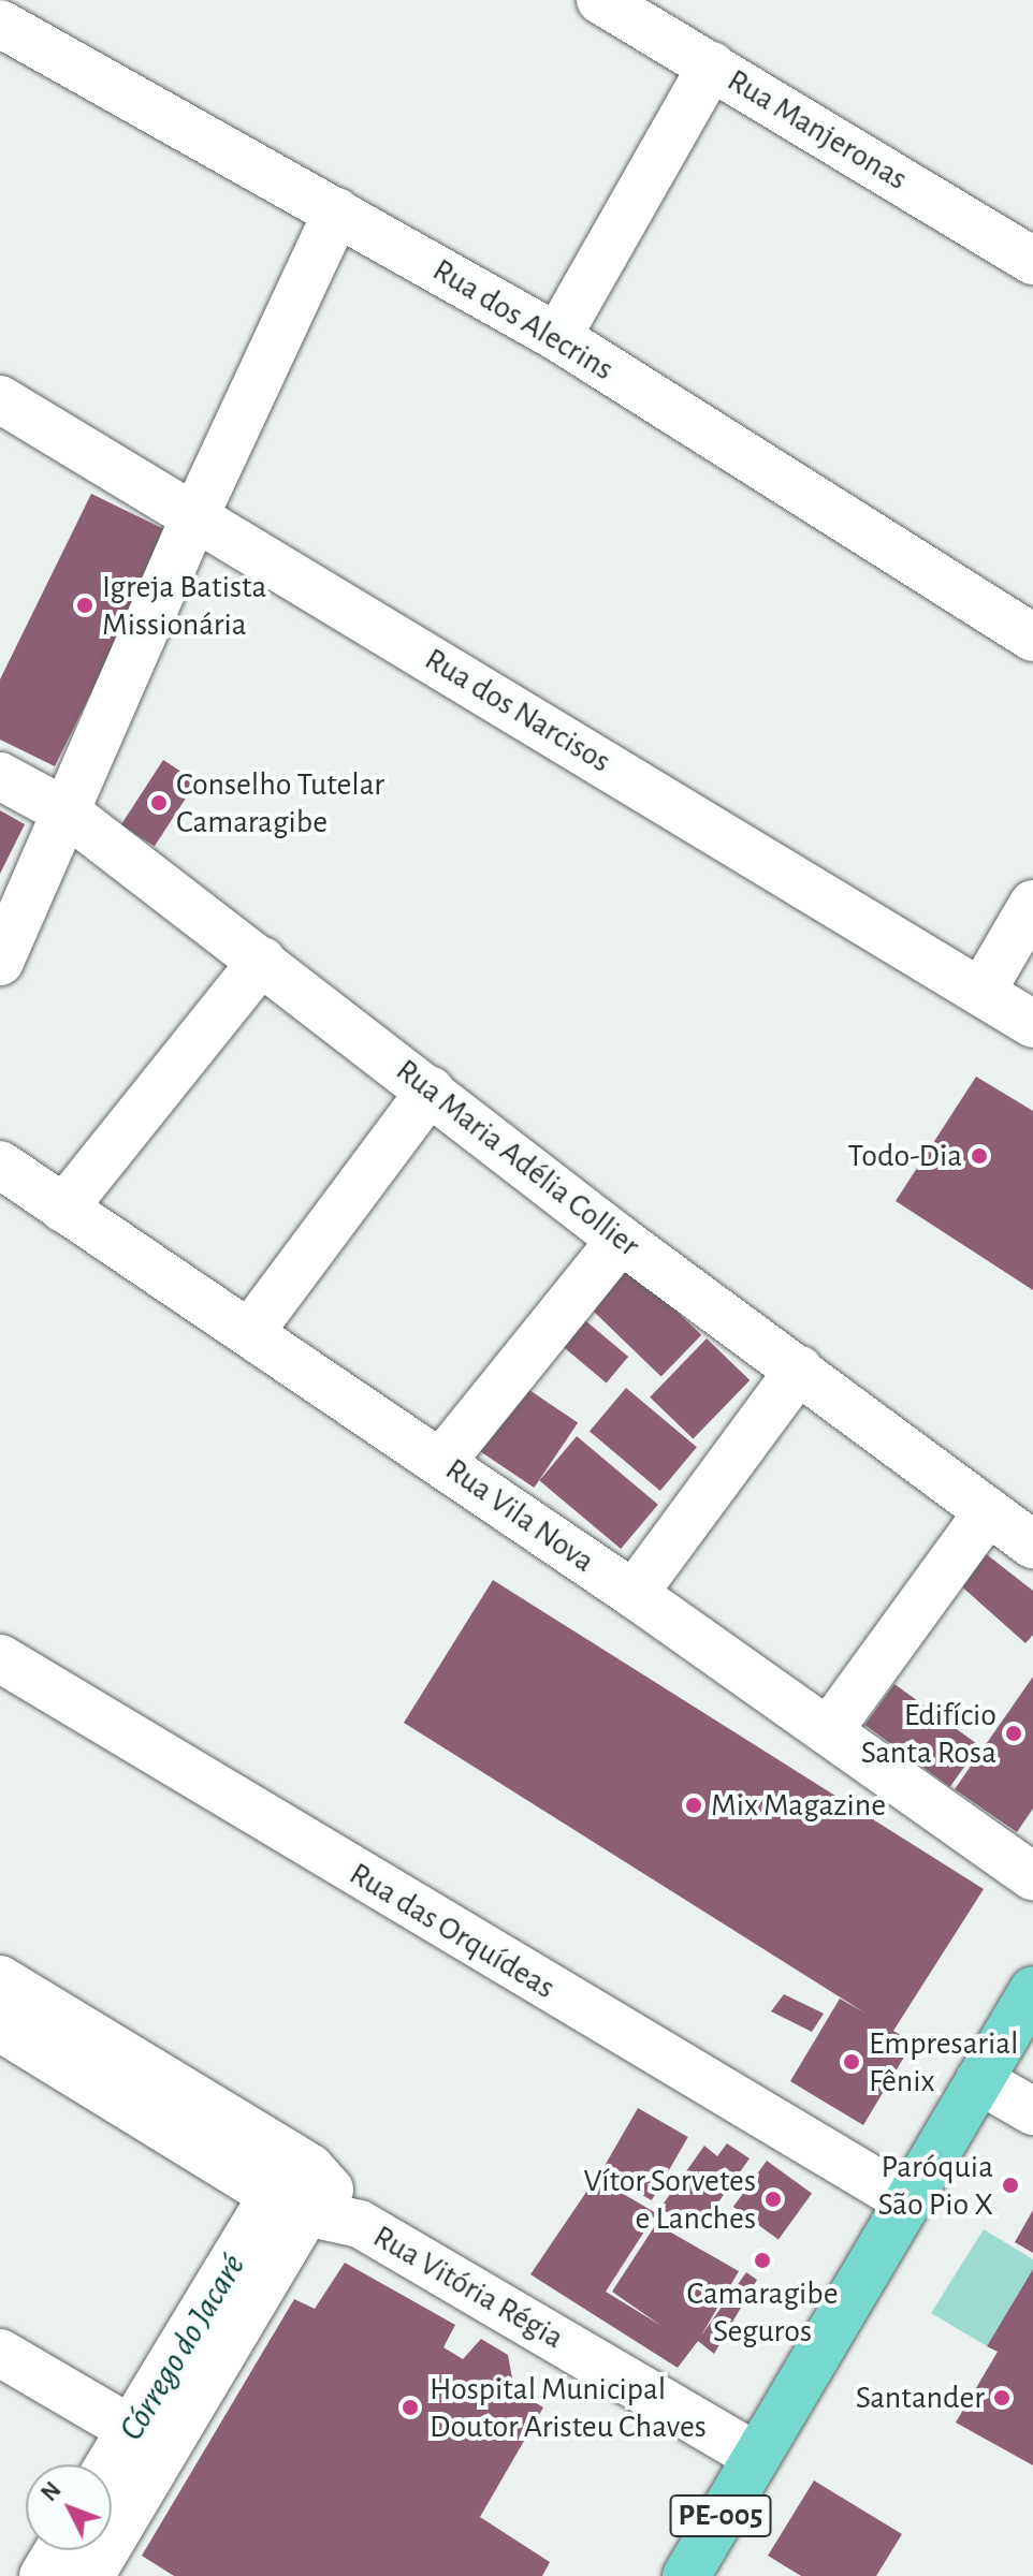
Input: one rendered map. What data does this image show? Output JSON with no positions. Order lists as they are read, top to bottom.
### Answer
{
  "streets": {
    "main road": ["PE-005"],
    "street": [
      "Rua Manjeronas",
      "Rua dos Alecrins",
      "Rua dos Narcisos",
      "Rua Maria Adélia Collier",
      "Rua Vila Nova",
      "Rua das Orquídeas",
      "Rua Vitória Régia"
    ]
  },
  "crossings": [
    ["Rua das Orquídeas", "PE-005"],
    ["Rua Vitória Régia", "PE-005"]
  ],
  "water": ["Córrego do Jacaré"],
  "places": [
    "Igreja Batista Missionária",
    "Conselho Tutelar Camaragibe",
    "Todo-Dia",
    "Edifício Santa Rosa",
    "Mix Magazine",
    "Empresarial Fênix",
    "Paróquia São Pio X",
    "Vítor Sorvetes e Lanches",
    "Camaragibe Seguros",
    "Santander",
    "Hospital Municipal Doutor Aristeu Chaves"
  ],
  "north": "top left"
}
